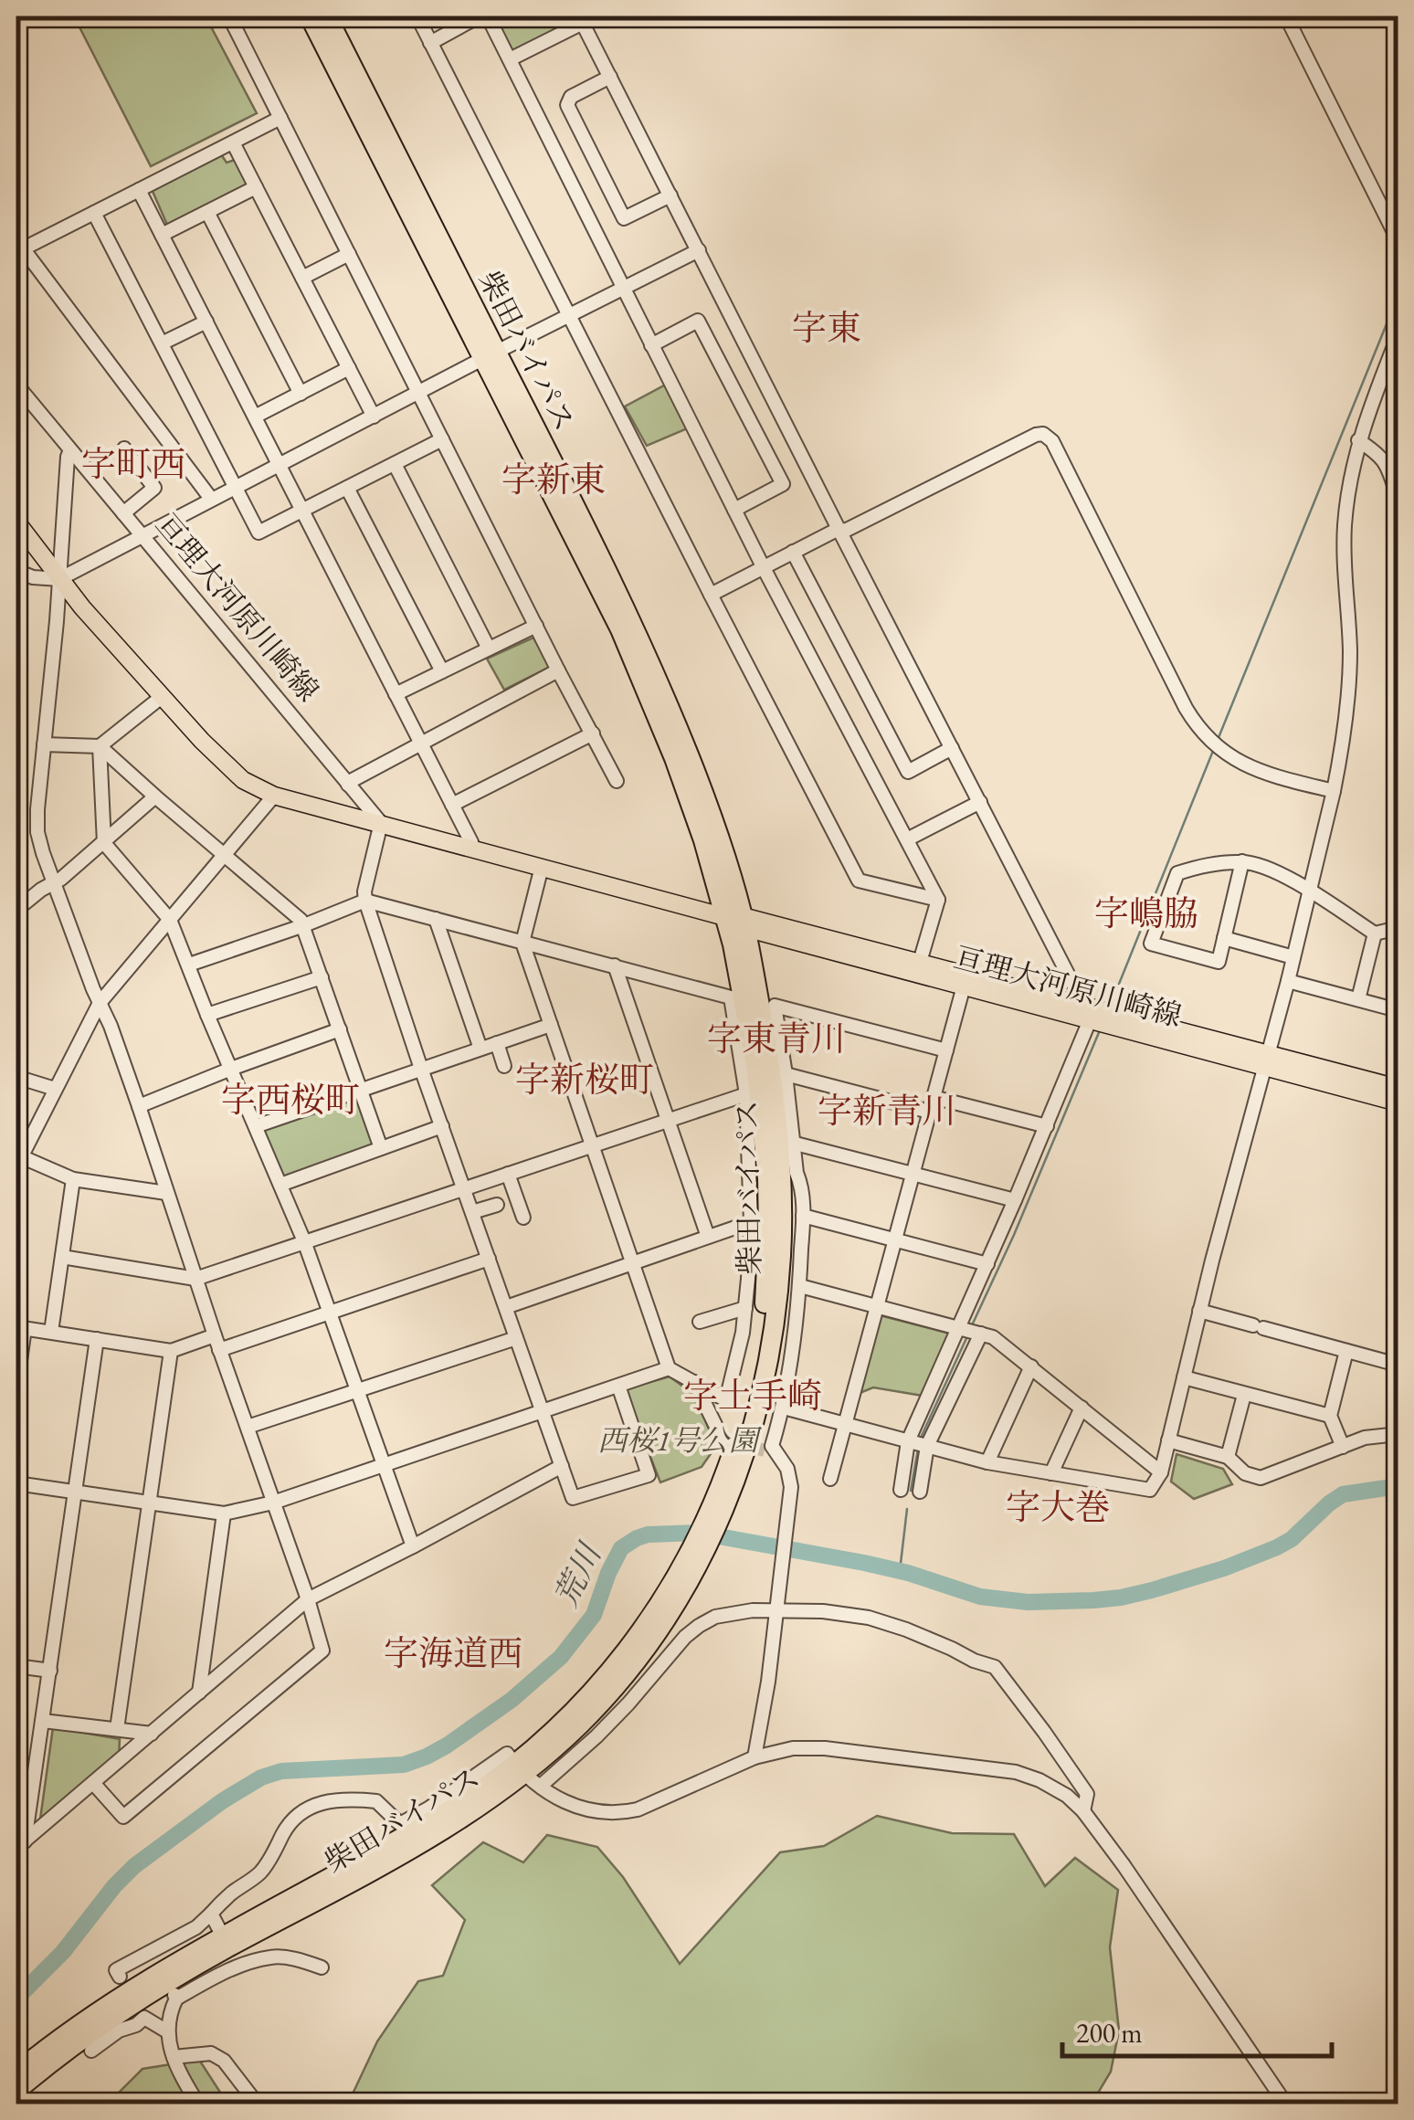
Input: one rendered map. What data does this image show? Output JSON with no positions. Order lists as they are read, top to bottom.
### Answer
{
  "streets": {
    "highway": ["柴田バイパス"],
    "main road": ["亘理大河原川崎線"]
  },
  "crossings": [
    ["柴田バイパス", "亘理大河原川崎線"]
  ],
  "districts": [
    "字東",
    "字町西",
    "字新東",
    "字嶋脇",
    "字東青川",
    "字新桜町",
    "字西桜町",
    "字新青川",
    "字土手崎",
    "字大巻",
    "字海道西"
  ],
  "water": ["荒川"],
  "parks": ["西桜1号公園"],
  "scale_bar": "200 m"
}
